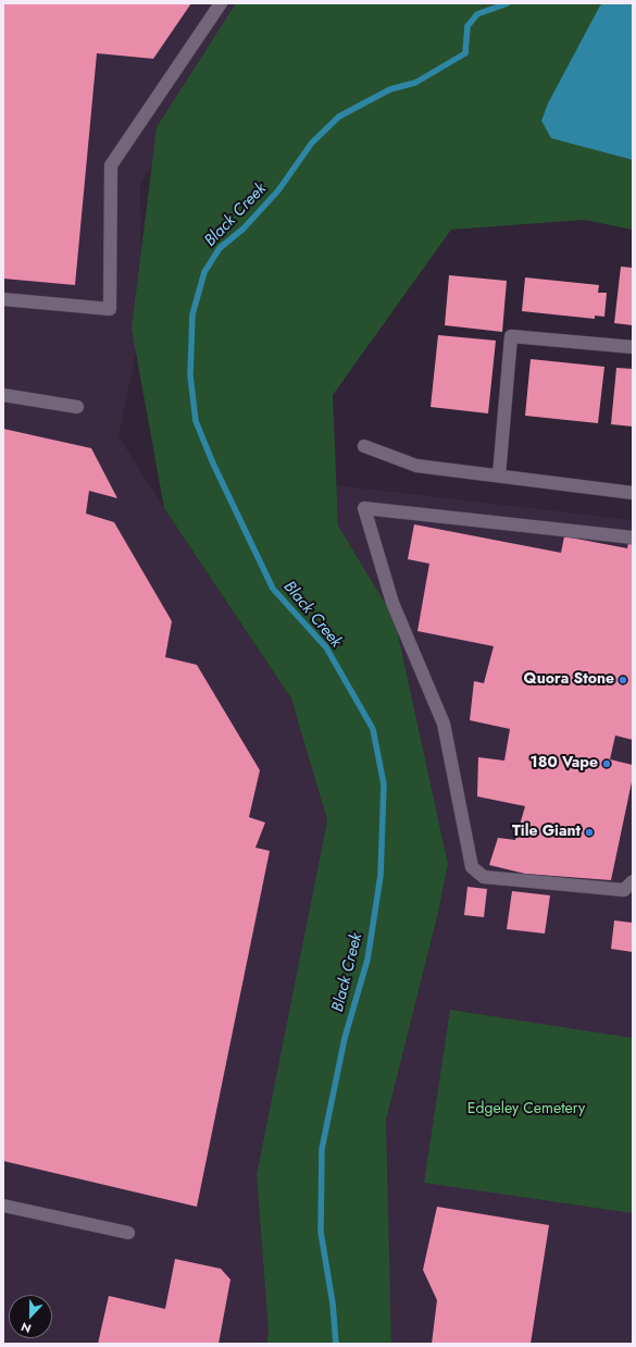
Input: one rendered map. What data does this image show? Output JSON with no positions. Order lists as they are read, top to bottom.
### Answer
{
  "water": ["Black Creek"],
  "parks": ["Edgeley Cemetery"],
  "places": ["Quora Stone", "180 Vape", "Tile Giant"],
  "north": "bottom"
}
